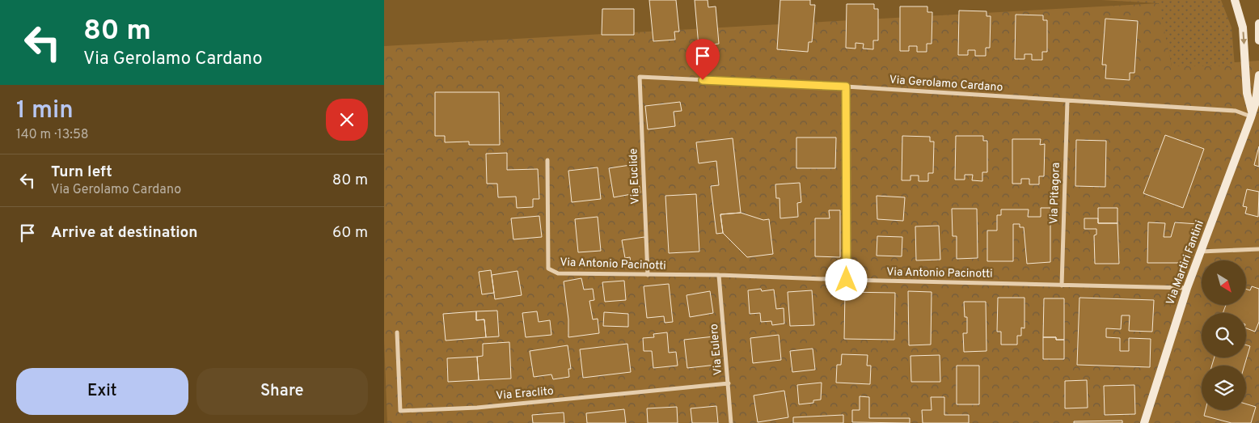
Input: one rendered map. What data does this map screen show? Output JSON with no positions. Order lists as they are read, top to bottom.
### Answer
{
  "streets": {
    "street": [
      "Via Gerolamo Cardano",
      "Via Euclide",
      "Via Pitagora",
      "Via Martiri Fantini",
      "Via Antonio Pacinotti",
      "Via Eulero",
      "Via Eraclito"
    ]
  },
  "crossings": [
    ["Via Gerolamo Cardano", "Via Euclide"],
    ["Via Gerolamo Cardano", "Via Pitagora"],
    ["Via Gerolamo Cardano", "Via Martiri Fantini"],
    ["Via Euclide", "Via Antonio Pacinotti"],
    ["Via Pitagora", "Via Antonio Pacinotti"],
    ["Via Martiri Fantini", "Via Antonio Pacinotti"],
    ["Via Antonio Pacinotti", "Via Eulero"],
    ["Via Eulero", "Via Eraclito"]
  ],
  "north": "bottom right",
  "page": {
    "turn": ["80 m", "Via Gerolamo Cardano"],
    "heading": ["1 min", "140 m · 13:58"],
    "list": [
      {
        "name": "Turn left",
        "note": "Via Gerolamo Cardano",
        "value": "80 m"
      },
      {
        "name": "Arrive at destination",
        "value": "60 m"
      }
    ],
    "buttons": ["Exit", "Share"]
  }
}
